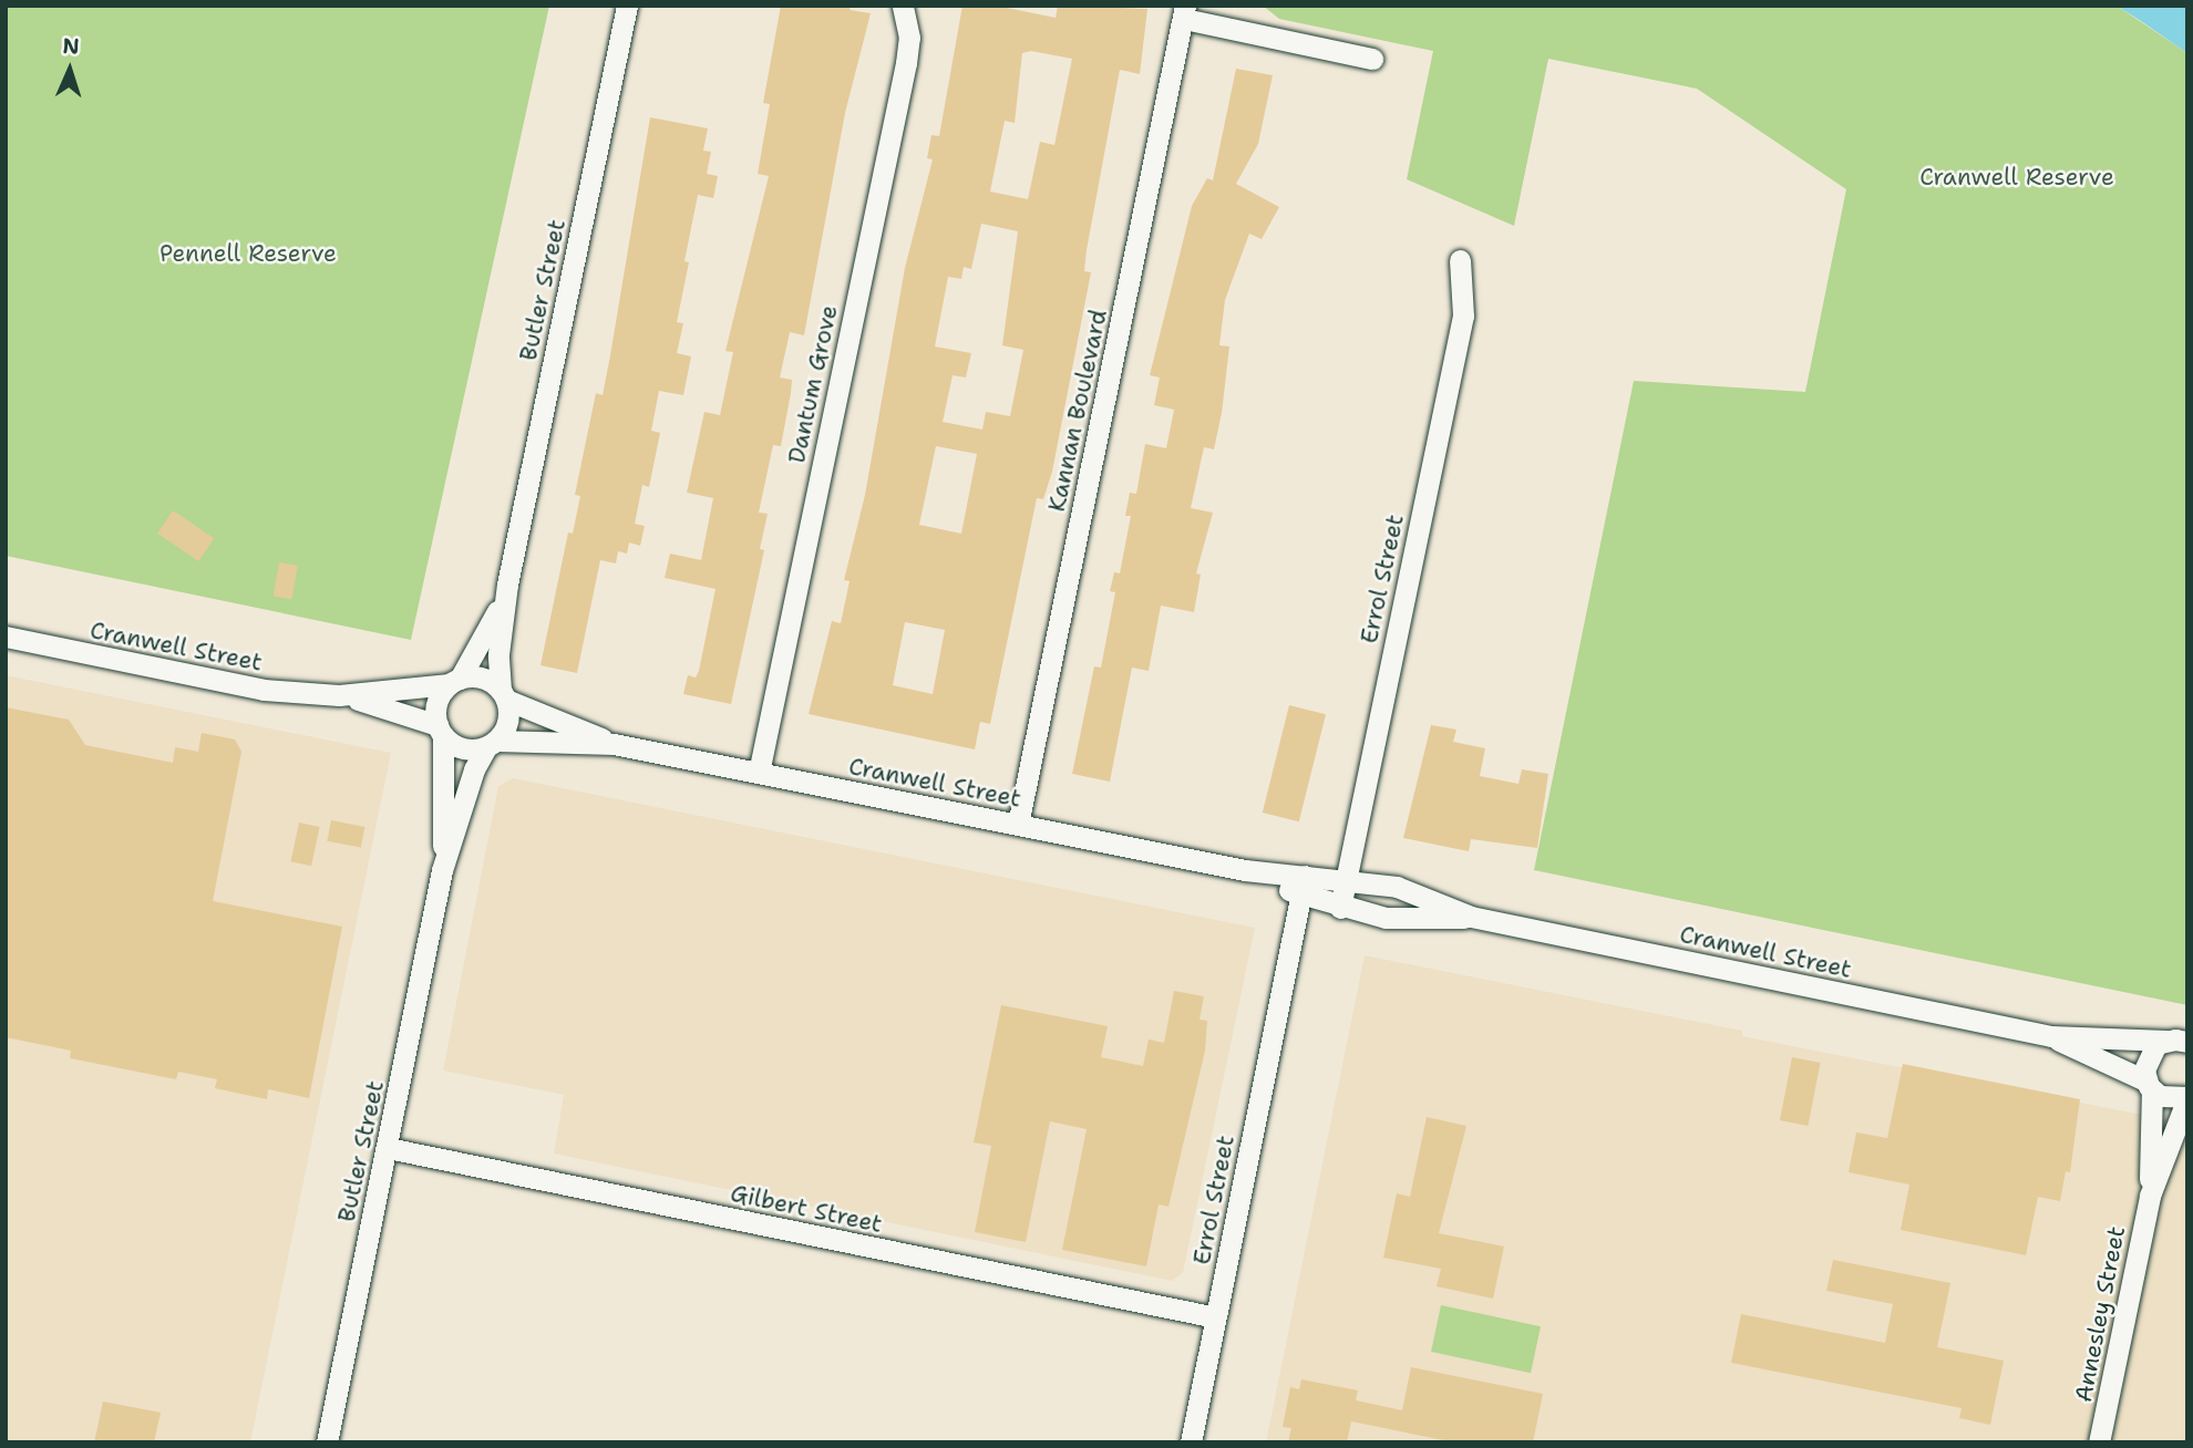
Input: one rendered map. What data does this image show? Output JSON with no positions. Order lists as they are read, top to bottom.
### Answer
{
  "streets": {
    "street": [
      "Butler Street",
      "Dantum Grove",
      "Kannan Boulevard",
      "Errol Street",
      "Cranwell Street",
      "Gilbert Street",
      "Annesley Street"
    ]
  },
  "crossings": [
    ["Butler Street", "Cranwell Street"],
    ["Butler Street", "Gilbert Street"],
    ["Dantum Grove", "Cranwell Street"],
    ["Kannan Boulevard", "Cranwell Street"],
    ["Errol Street", "Cranwell Street"],
    ["Errol Street", "Gilbert Street"],
    ["Cranwell Street", "Annesley Street"]
  ],
  "parks": ["Cranwell Reserve", "Pennell Reserve"],
  "north": "top"
}
